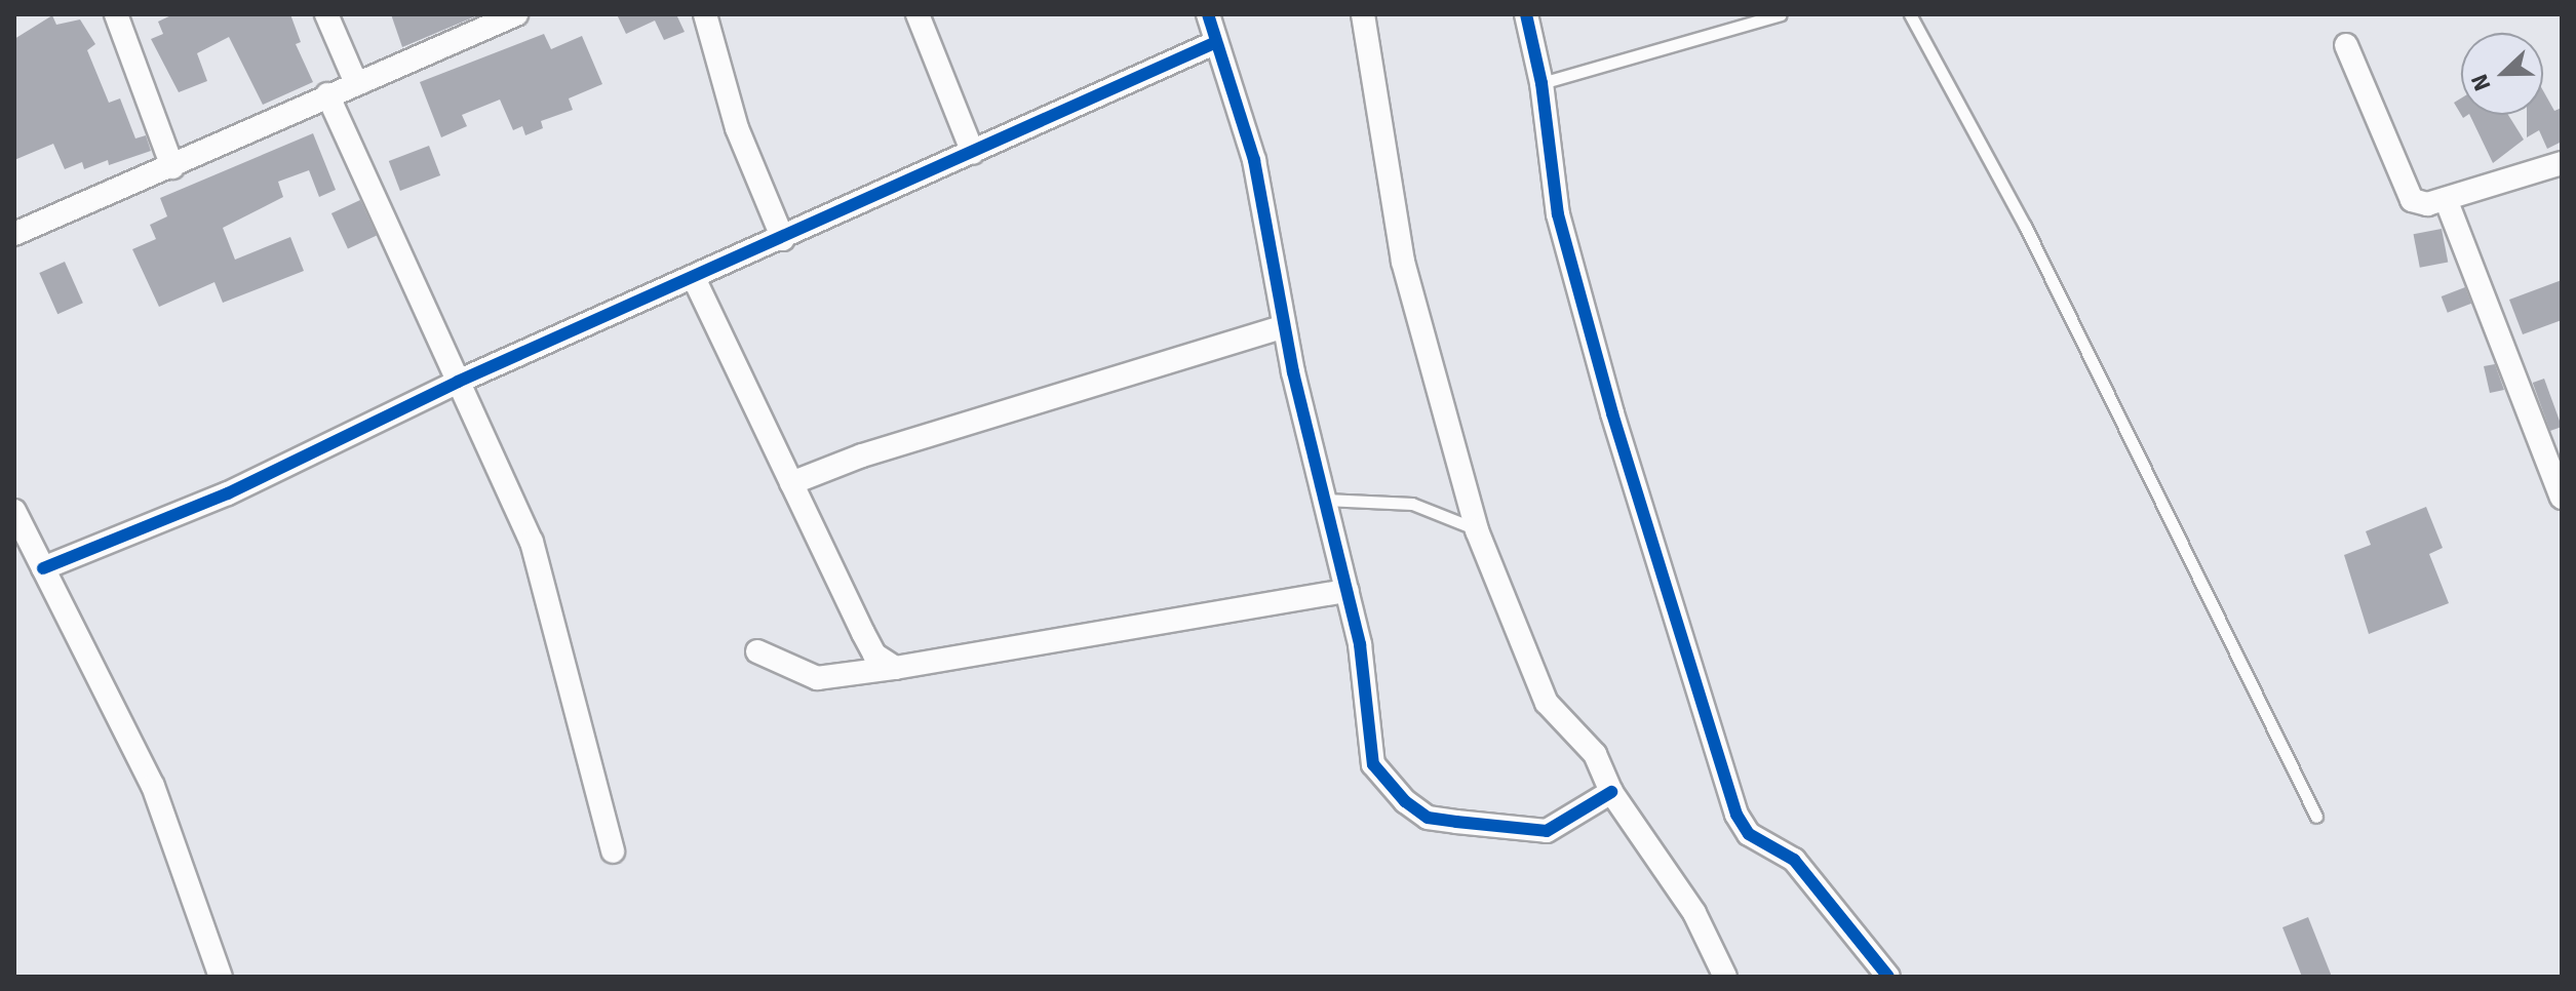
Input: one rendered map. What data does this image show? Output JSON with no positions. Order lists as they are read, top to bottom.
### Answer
{
  "north": "left"
}
